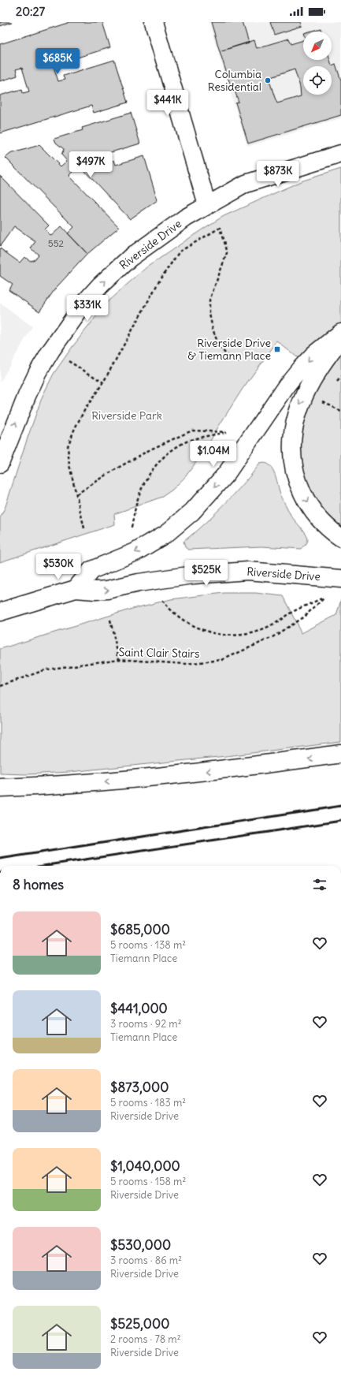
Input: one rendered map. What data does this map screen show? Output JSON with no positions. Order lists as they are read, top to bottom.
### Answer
{
  "streets": {
    "main road": ["Riverside Drive"],
    "path": ["Saint Clair Stairs"]
  },
  "parks": ["Riverside Park"],
  "places": {
    "other": ["Columbia Residential"],
    "transit": ["Riverside Drive & Tiemann Place"]
  },
  "house_numbers": ["552"],
  "north": "bottom left",
  "page": {
    "status": "20:27",
    "price": [
      "$685K",
      "$441K",
      "$497K",
      "$873K",
      "$331K",
      "$1.04M",
      "$530K",
      "$525K"
    ],
    "heading": "8 homes",
    "list": [
      {
        "name": "$685,000",
        "note": "5 rooms · 138 m² · Tiemann Place"
      },
      {
        "name": "$441,000",
        "note": "3 rooms · 92 m² · Tiemann Place"
      },
      {
        "name": "$873,000",
        "note": "5 rooms · 183 m² · Riverside Drive"
      },
      {
        "name": "$1,040,000",
        "note": "5 rooms · 158 m² · Riverside Drive"
      },
      {
        "name": "$530,000",
        "note": "3 rooms · 86 m² · Riverside Drive"
      },
      {
        "name": "$525,000",
        "note": "2 rooms · 78 m² · Riverside Drive"
      }
    ]
  }
}
